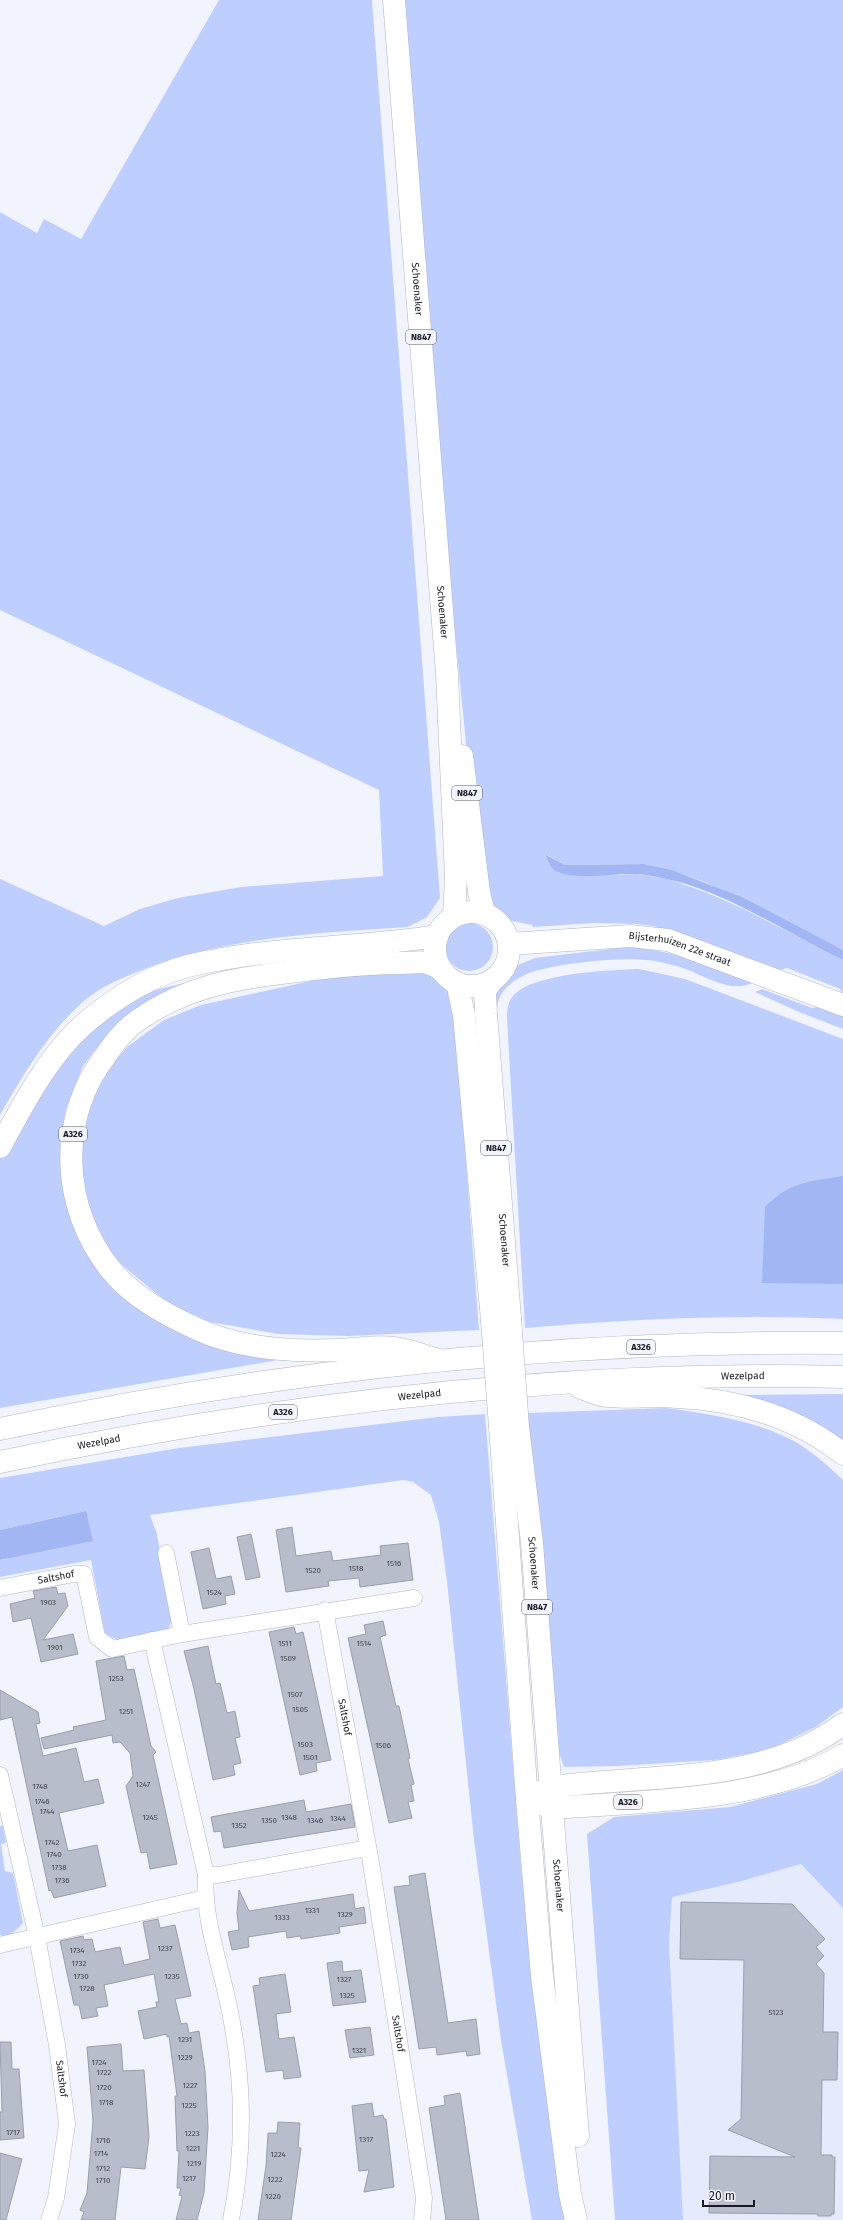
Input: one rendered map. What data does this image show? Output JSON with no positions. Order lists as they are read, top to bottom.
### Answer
{
  "streets": {
    "main road": [
      "Schoenaker",
      "N847",
      "Bijsterhuizen 22e straat",
      "A326",
      "Wezelpad"
    ],
    "street": ["Saltshof"]
  },
  "crossings": [
    ["Schoenaker", "N847"],
    ["Schoenaker", "Bijsterhuizen 22e straat"],
    ["Schoenaker", "A326"],
    ["N847", "Bijsterhuizen 22e straat"],
    ["N847", "A326"],
    ["Bijsterhuizen 22e straat", "A326"],
    ["A326", "Wezelpad"]
  ],
  "house_numbers": [
    "1516",
    "1518",
    "1520",
    "1524",
    "1903",
    "1511",
    "1514",
    "1901",
    "1509",
    "1253",
    "1507",
    "1505",
    "1251",
    "1503",
    "1506",
    "1501",
    "1247",
    "1748",
    "1746",
    "1744",
    "1245",
    "1348",
    "1344",
    "1350",
    "1346",
    "1352",
    "1742",
    "1740",
    "1738",
    "1736",
    "1331",
    "1329",
    "1333",
    "1237",
    "1734",
    "1732",
    "1730",
    "1235",
    "1327",
    "1728",
    "1325",
    "5123",
    "1231",
    "1321",
    "1229",
    "1724",
    "1722",
    "1227",
    "1720",
    "1718",
    "1225",
    "1717",
    "1223",
    "1317",
    "1716",
    "1221",
    "1714",
    "1224",
    "1219",
    "1712",
    "1217",
    "1222",
    "1710",
    "1220"
  ],
  "scale_bar": "20 m"
}
